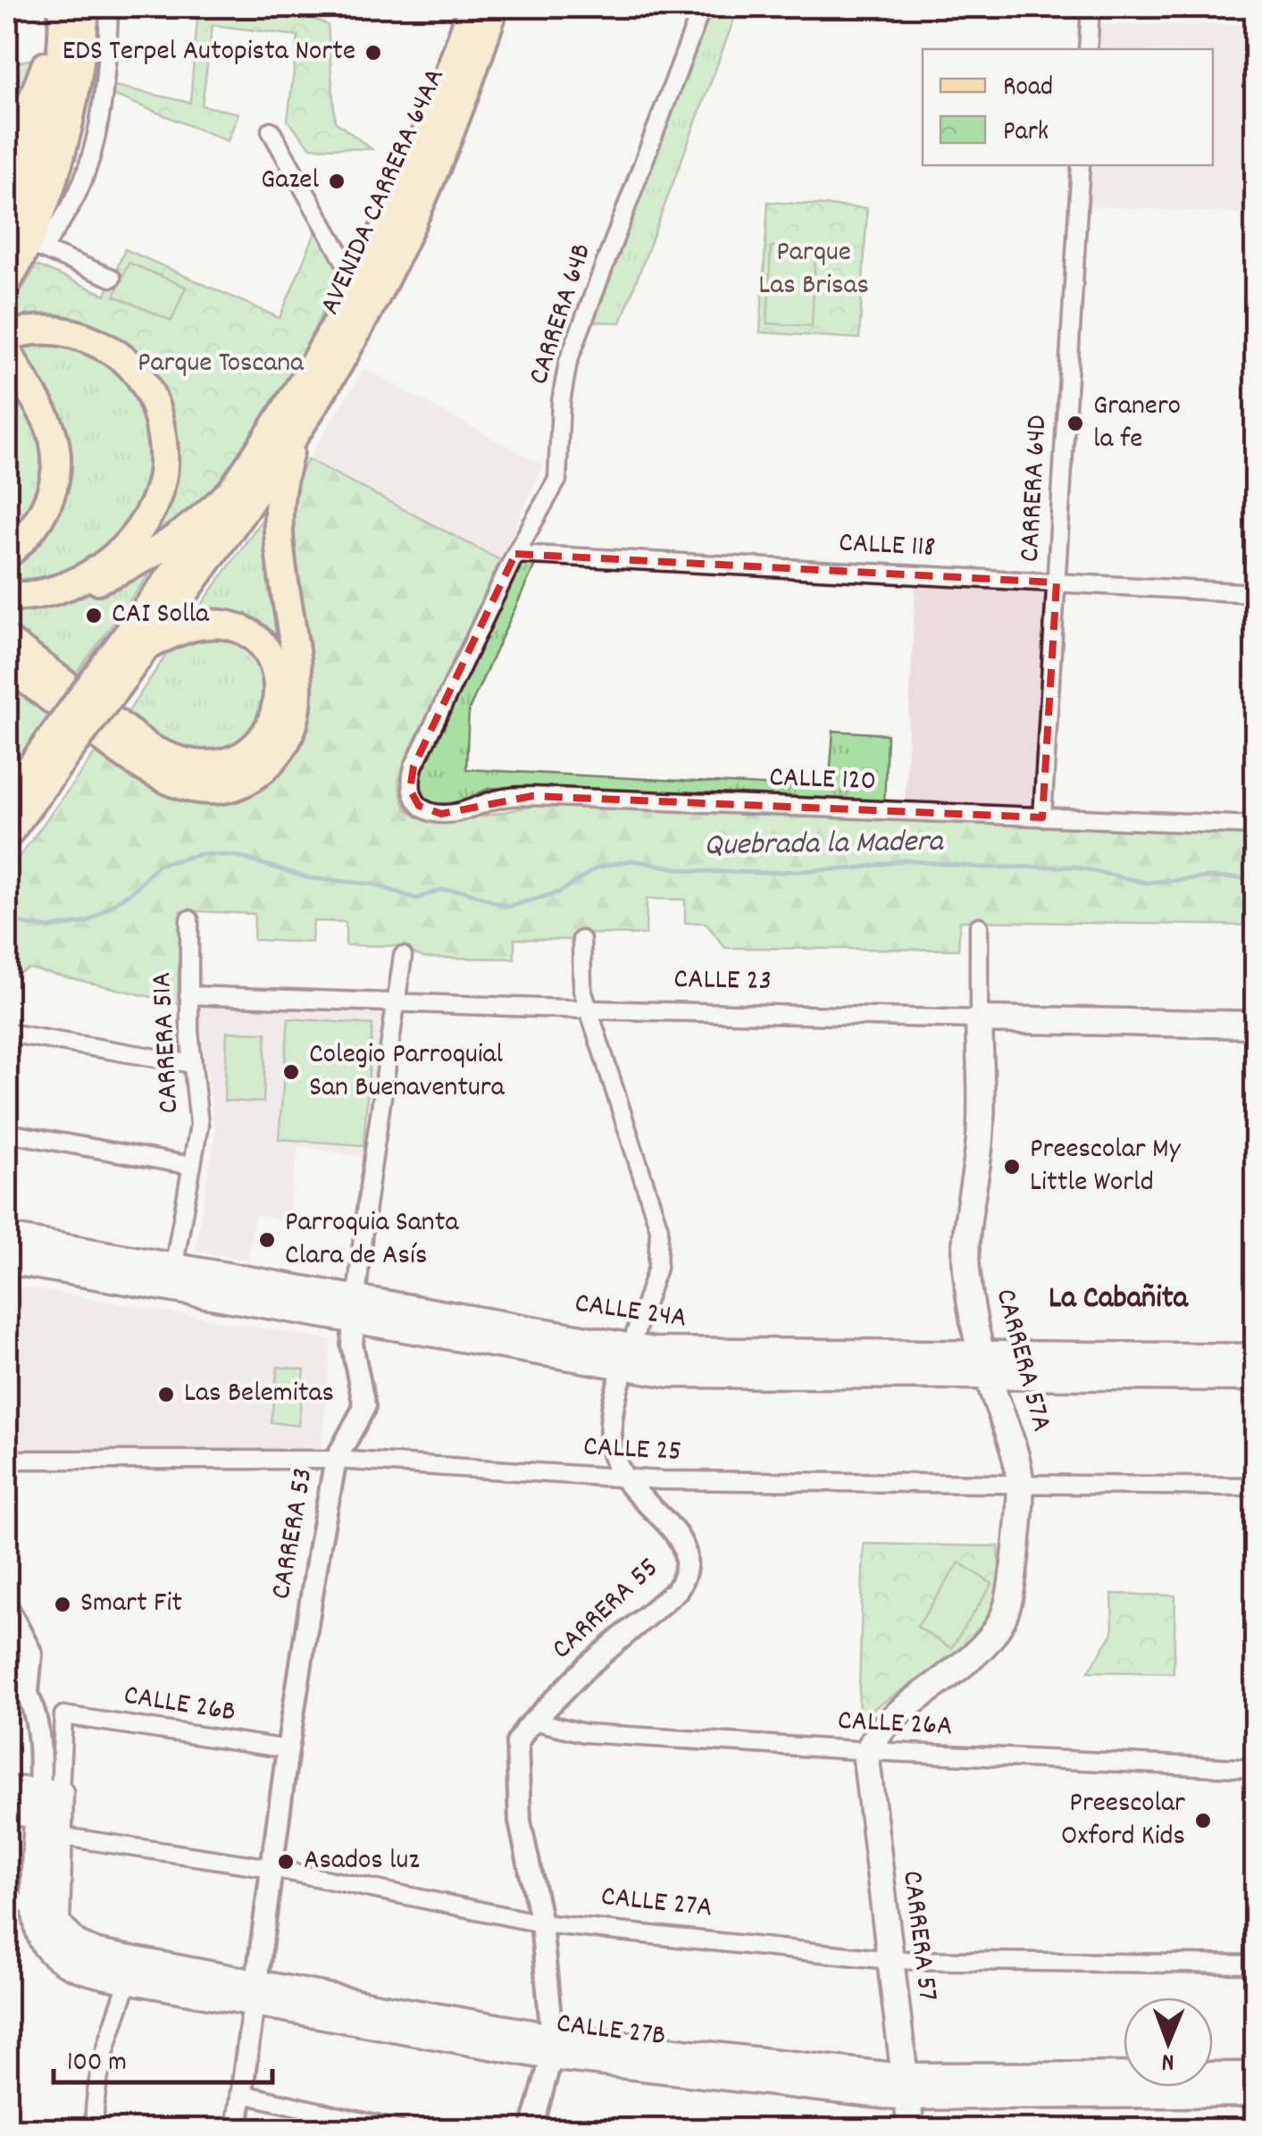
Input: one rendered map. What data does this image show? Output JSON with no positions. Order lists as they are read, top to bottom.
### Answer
{
  "streets": {
    "main road": [
      "AVENIDA CARRERA 64AA",
      "CALLE 23",
      "CALLE 24A",
      "CARRERA 57A",
      "CALLE 27A",
      "CARRERA 57",
      "CALLE 27B"
    ],
    "street": [
      "CARRERA 64B",
      "CARRERA 64D",
      "CALLE 118",
      "CALLE 120",
      "CARRERA 51A",
      "CALLE 25",
      "CARRERA 53",
      "CARRERA 55",
      "CALLE 26B",
      "CALLE 26A"
    ]
  },
  "crossings": [
    ["CARRERA 64B", "CALLE 118"],
    ["CARRERA 64B", "CALLE 120"],
    ["CARRERA 64D", "CALLE 118"],
    ["CARRERA 64D", "CALLE 120"],
    ["CALLE 23", "CARRERA 51A"],
    ["CALLE 23", "CARRERA 57A"],
    ["CALLE 23", "CARRERA 53"],
    ["CALLE 23", "CARRERA 55"],
    ["CARRERA 51A", "CALLE 24A"],
    ["CALLE 24A", "CARRERA 57A"],
    ["CALLE 24A", "CARRERA 53"],
    ["CALLE 24A", "CARRERA 55"],
    ["CARRERA 57A", "CALLE 25"],
    ["CARRERA 57A", "CALLE 26A"],
    ["CARRERA 57A", "CARRERA 57"],
    ["CALLE 25", "CARRERA 53"],
    ["CALLE 25", "CARRERA 55"],
    ["CARRERA 53", "CALLE 26B"],
    ["CARRERA 53", "CALLE 27A"],
    ["CARRERA 53", "CALLE 27B"],
    ["CARRERA 55", "CALLE 26A"],
    ["CARRERA 55", "CALLE 27A"],
    ["CARRERA 55", "CALLE 27B"],
    ["CALLE 26B", "CALLE 27A"],
    ["CALLE 26A", "CARRERA 57"],
    ["CALLE 27A", "CARRERA 57"],
    ["CARRERA 57", "CALLE 27B"]
  ],
  "districts": ["La Cabañita"],
  "water": ["Quebrada la Madera"],
  "parks": ["Parque Las Brisas", "Parque Toscana"],
  "places": [
    "EDS Terpel Autopista Norte",
    "Gazel",
    "Granero la fe",
    "CAI Solla",
    "Colegio Parroquial San Buenaventura",
    "Preescolar My Little World",
    "Parroquia Santa Clara de Asís",
    "Las Belemitas",
    "Smart Fit",
    "Preescolar Oxford Kids",
    "Asados luz"
  ],
  "legend": ["Road", "Park"],
  "scale_bar": "100 m",
  "north": "bottom"
}
